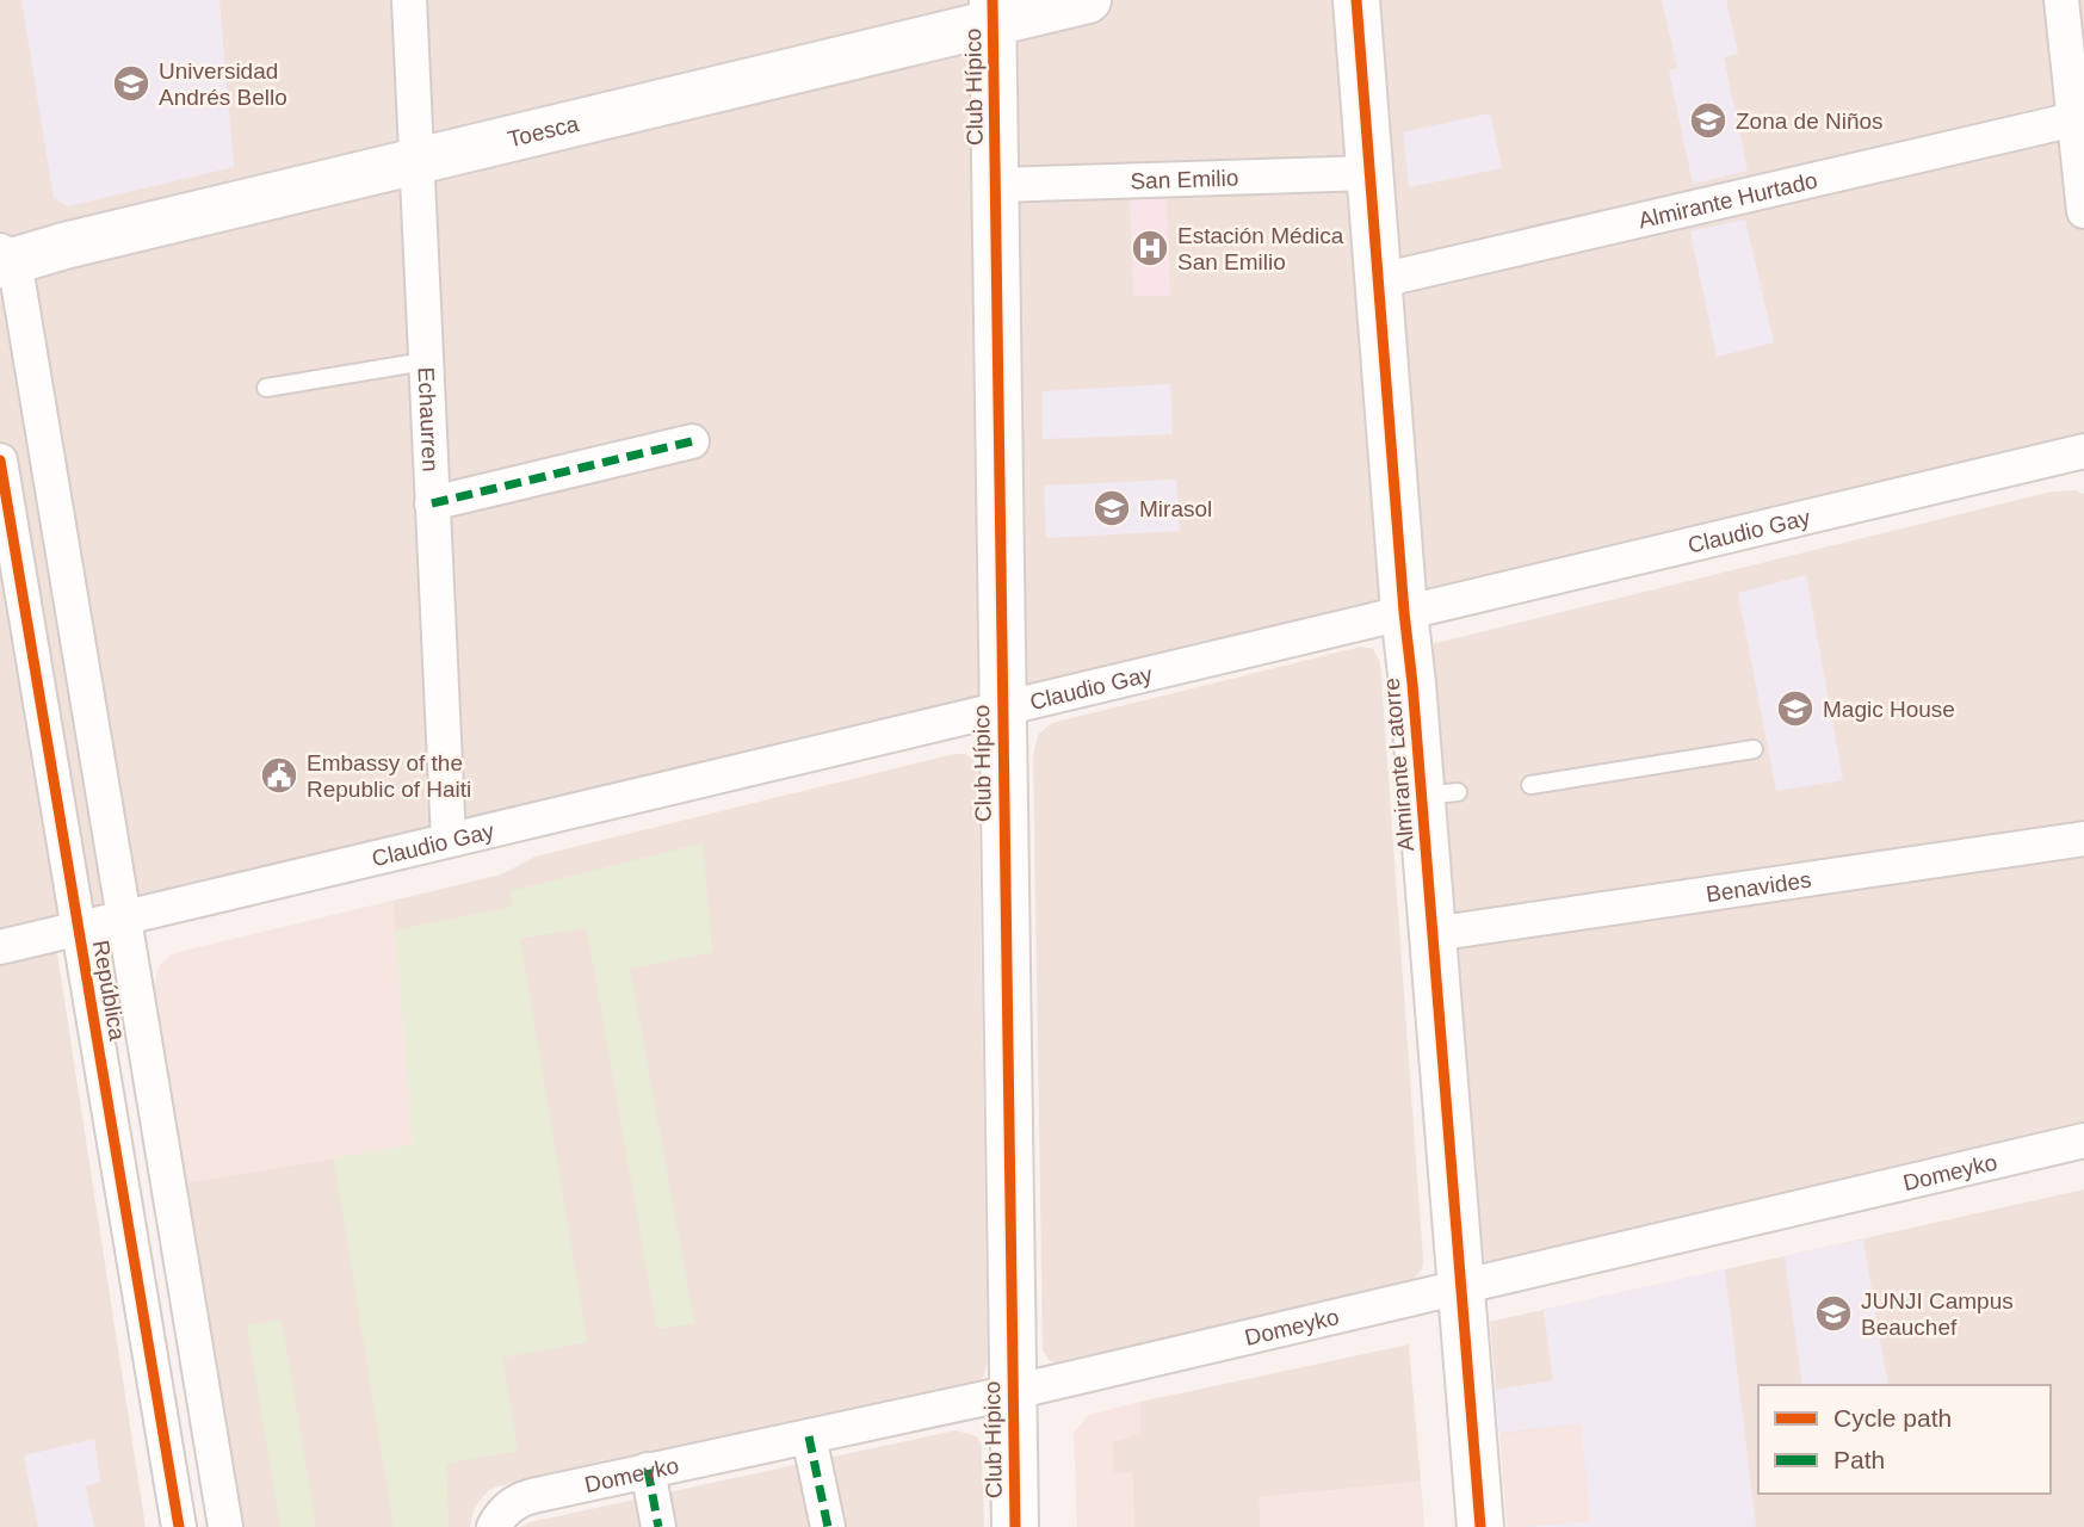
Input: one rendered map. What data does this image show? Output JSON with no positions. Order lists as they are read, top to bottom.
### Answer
{
  "streets": {
    "main road": ["Club Hípico", "Toesca", "Almirante Latorre"],
    "street": [
      "San Emilio",
      "Almirante Hurtado",
      "Echaurren",
      "Claudio Gay",
      "Benavides",
      "República",
      "Domeyko"
    ]
  },
  "crossings": [
    ["Club Hípico", "Toesca"],
    ["Club Hípico", "San Emilio"],
    ["Club Hípico", "Claudio Gay"],
    ["Club Hípico", "Domeyko"],
    ["Toesca", "Echaurren"],
    ["Toesca", "República"],
    ["San Emilio", "Almirante Latorre"],
    ["Almirante Hurtado", "Almirante Latorre"],
    ["Echaurren", "Claudio Gay"],
    ["Claudio Gay", "Almirante Latorre"],
    ["Claudio Gay", "República"],
    ["Almirante Latorre", "Benavides"],
    ["Almirante Latorre", "Domeyko"]
  ],
  "places": {
    "school or university": [
      "Universidad Andrés Bello",
      "Zona de Niños",
      "Mirasol",
      "Magic House",
      "JUNJI Campus Beauchef"
    ],
    "hospital": ["Estación Médica San Emilio"],
    "public building": ["Embassy of the Republic of Haiti"]
  },
  "legend": ["Cycle path", "Path"]
}
